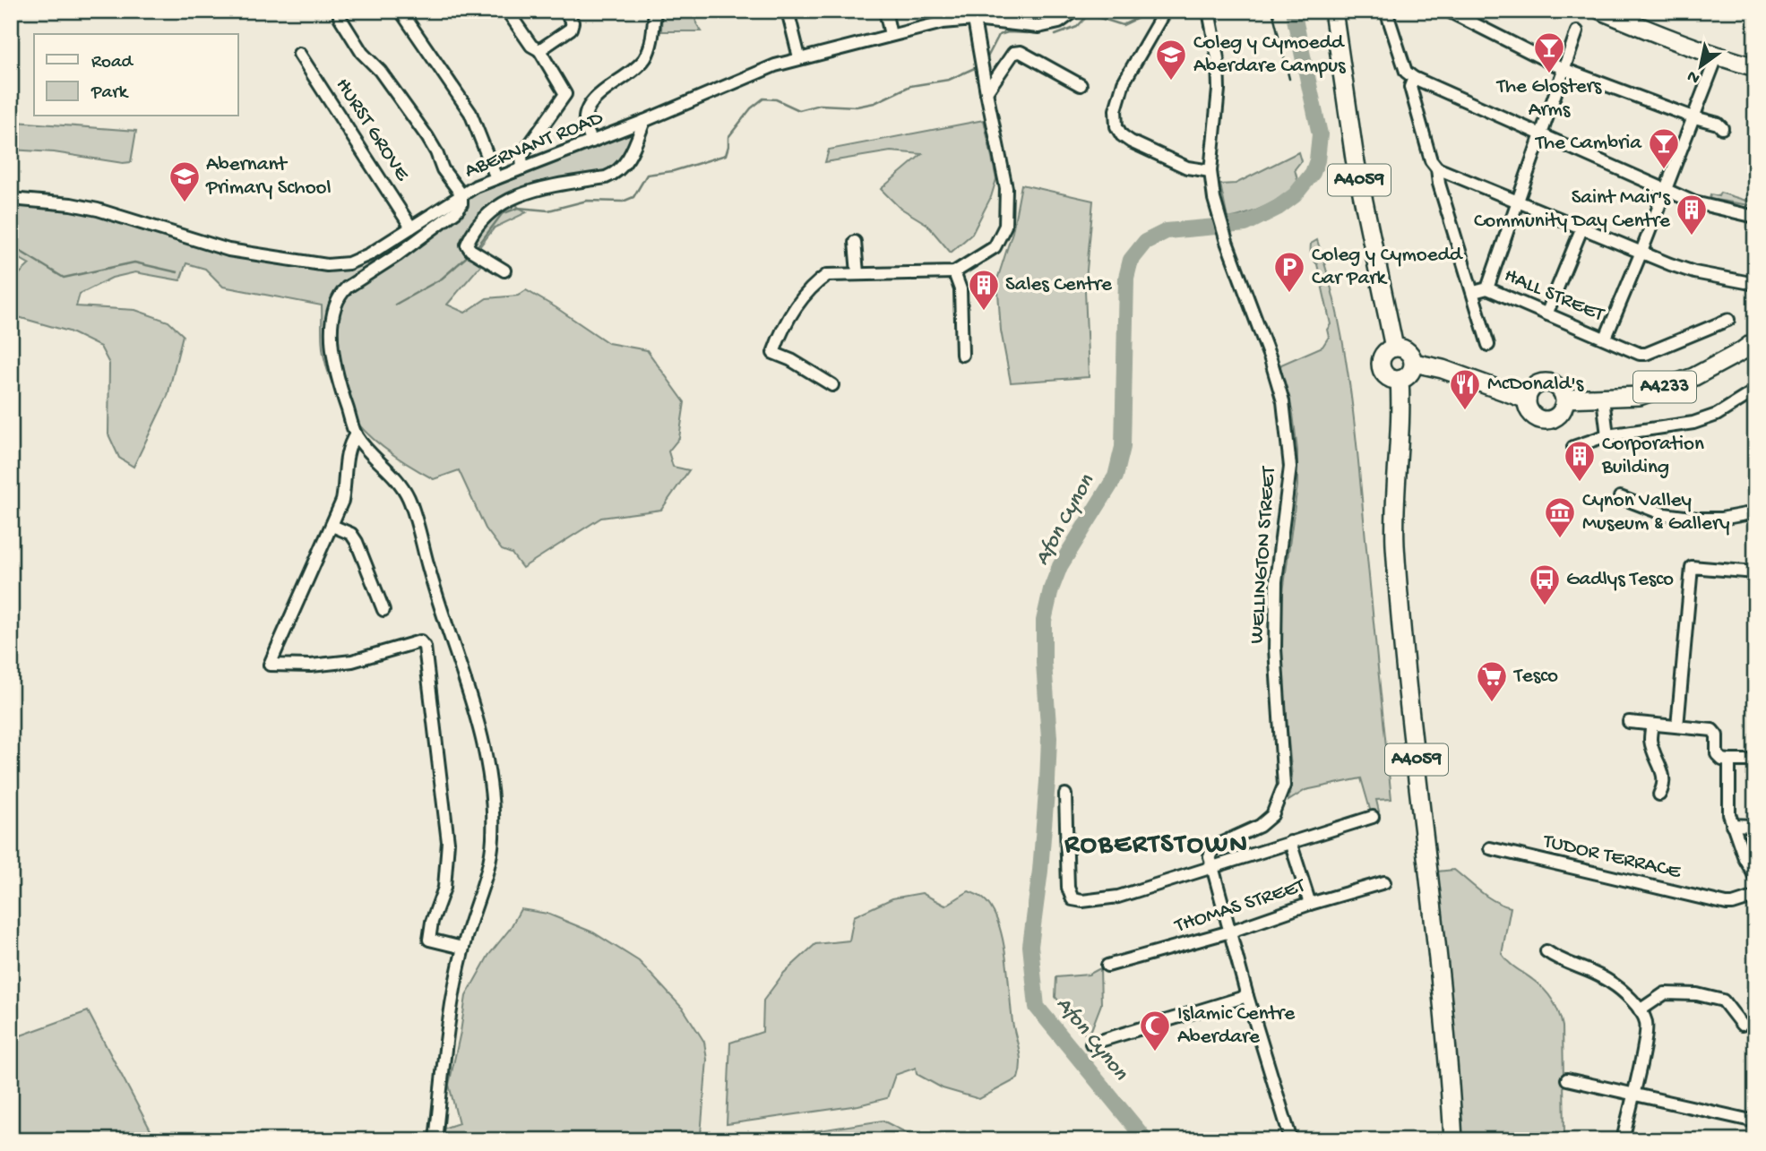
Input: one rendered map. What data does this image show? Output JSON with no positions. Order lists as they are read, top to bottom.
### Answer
{
  "streets": {
    "main road": ["A4059", "A4233"],
    "street": [
      "HURST GROVE",
      "ABERNANT ROAD",
      "HALL STREET",
      "WELLINGTON STREET",
      "TUDOR TERRACE",
      "THOMAS STREET"
    ]
  },
  "crossings": [
    ["HURST GROVE", "ABERNANT ROAD"]
  ],
  "districts": ["ROBERTSTOWN"],
  "water": ["Afon Cynon"],
  "places": {
    "bar": ["The Glosters Arms", "The Cambria"],
    "school or university": ["Coleg y Cymoedd Aberdare Campus", "Abernant Primary School"],
    "building": ["Saint Mair's Community Day Centre", "Sales Centre", "Corporation Building"],
    "parking": ["Coleg y Cymoedd Car Park"],
    "restaurant": ["McDonald's"],
    "museum": ["Cynon Valley Museum & Gallery"],
    "bus stop": ["Gadlys Tesco"],
    "supermarket": ["Tesco"],
    "mosque": ["Islamic Centre Aberdare"]
  },
  "legend": ["Road", "Park"],
  "north": "bottom left"
}
